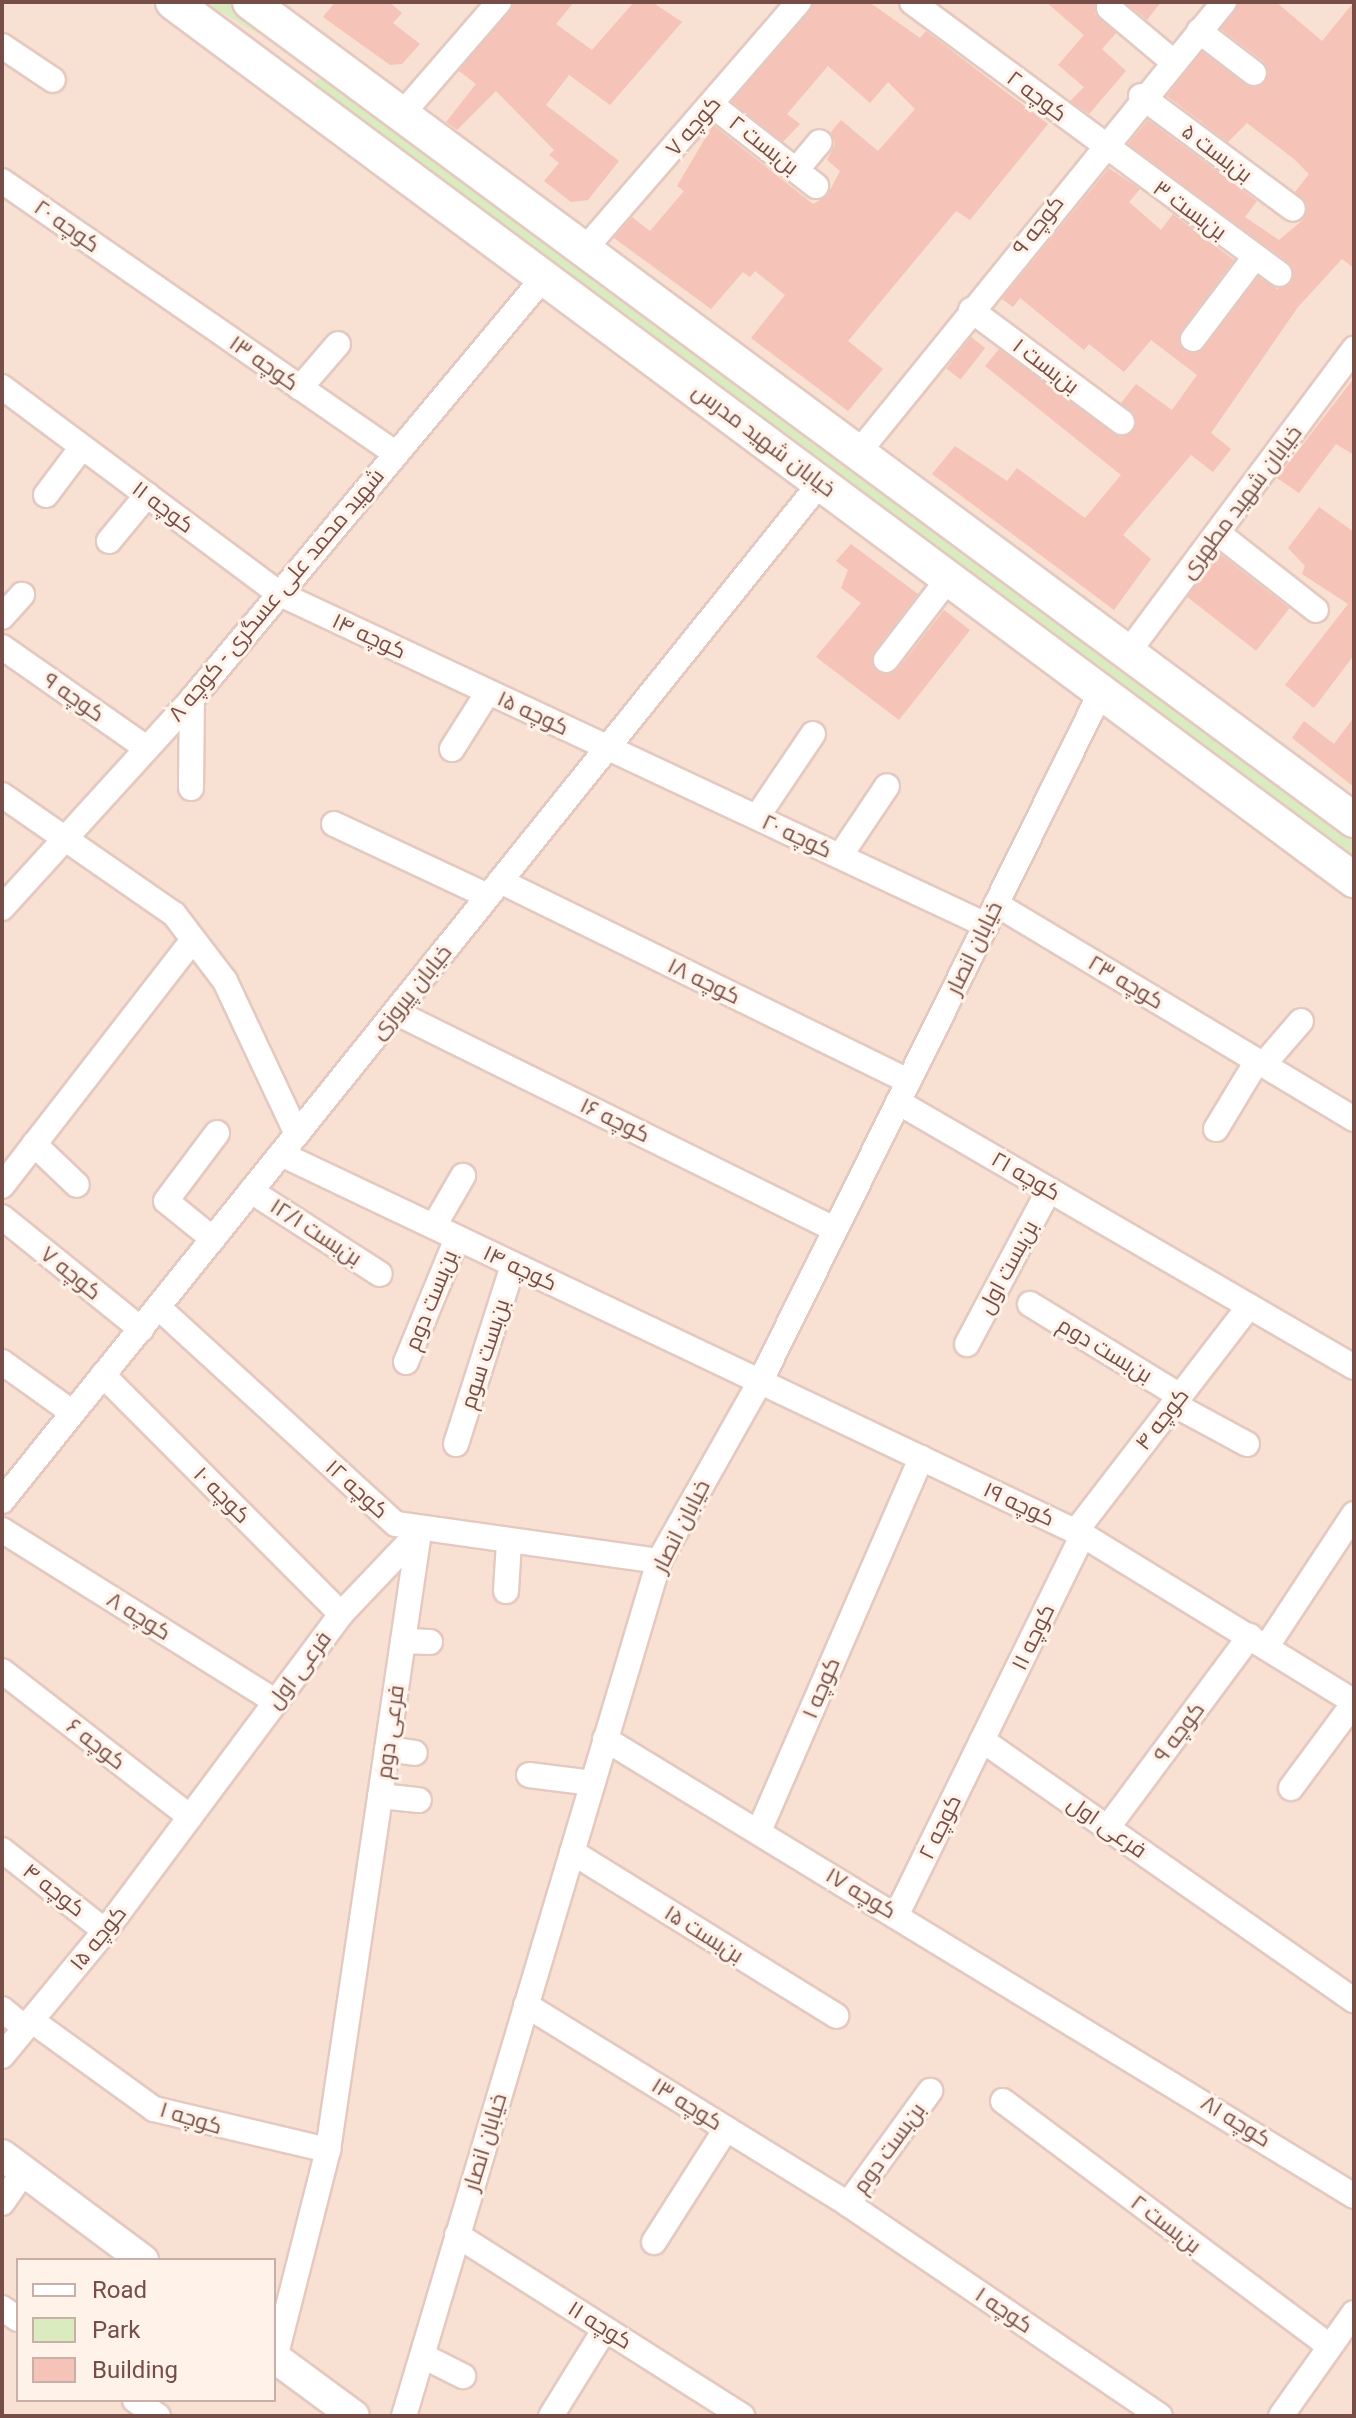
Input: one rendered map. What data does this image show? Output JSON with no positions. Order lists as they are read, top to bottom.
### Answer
{
  "streets": {
    "main road": ["خیابان شهید مدرس"],
    "street": [
      "کوچه ۲",
      "کوچه ۷",
      "بن‌بست ۲",
      "بن‌بست ۵",
      "بن‌بست ۳",
      "کوچه ۹",
      "کوچه ۲۰",
      "کوچه ۱۳",
      "بن‌بست ۱",
      "خیابان شهید مطهری",
      "کوچه ۱۱",
      "شهید محمد علی عسگری - کوچه ۸",
      "کوچه ۱۴",
      "کوچه ۱۵",
      "خیابان انصار",
      "کوچه ۱۸",
      "کوچه ۲۳",
      "خیابان پیروزی",
      "کوچه ۱۶",
      "کوچه ۲۱",
      "بن‌بست ۱۲/۱",
      "بن‌بست اول",
      "بن‌بست دوم",
      "بن‌بست سوم",
      "کوچه ۴",
      "کوچه ۱۲",
      "کوچه ۱۰",
      "کوچه ۱۹",
      "کوچه ۸",
      "فرعی اول",
      "کوچه ۱",
      "فرعی دوم",
      "کوچه ۶",
      "کوچه ۱۷",
      "بن‌بست ۱۵",
      "کوچه ۸۱"
    ]
  },
  "crossings": [
    ["کوچه ۲", "بن‌بست ۳"],
    ["کوچه ۲", "کوچه ۹"],
    ["کوچه ۲", "کوچه ۱۱"],
    ["کوچه ۲", "فرعی اول"],
    ["کوچه ۲", "کوچه ۱۷"],
    ["کوچه ۷", "بن‌بست ۲"],
    ["کوچه ۷", "خیابان شهید مدرس"],
    ["کوچه ۷", "خیابان پیروزی"],
    ["بن‌بست ۵", "کوچه ۹"],
    ["بن‌بست ۳", "کوچه ۹"],
    ["کوچه ۹", "بن‌بست ۱"],
    ["کوچه ۹", "خیابان شهید مدرس"],
    ["کوچه ۹", "شهید محمد علی عسگری - کوچه ۸"],
    ["کوچه ۹", "کوچه ۱۹"],
    ["کوچه ۹", "فرعی اول"],
    ["کوچه ۲۰", "کوچه ۱۳"],
    ["کوچه ۲۰", "کوچه ۱۵"],
    ["کوچه ۲۰", "خیابان انصار"],
    ["کوچه ۲۰", "کوچه ۲۳"],
    ["کوچه ۲۰", "خیابان پیروزی"],
    ["کوچه ۱۳", "شهید محمد علی عسگری - کوچه ۸"],
    ["کوچه ۱۳", "خیابان انصار"],
    ["کوچه ۱۳", "بن‌بست دوم"],
    ["کوچه ۱۳", "کوچه ۱"],
    ["خیابان شهید مدرس", "خیابان شهید مطهری"],
    ["خیابان شهید مدرس", "شهید محمد علی عسگری - کوچه ۸"],
    ["خیابان شهید مدرس", "خیابان انصار"],
    ["خیابان شهید مدرس", "خیابان پیروزی"],
    ["کوچه ۱۱", "شهید محمد علی عسگری - کوچه ۸"],
    ["کوچه ۱۱", "کوچه ۱۴"],
    ["کوچه ۱۱", "خیابان انصار"],
    ["کوچه ۱۱", "کوچه ۴"],
    ["کوچه ۱۱", "کوچه ۱۹"],
    ["کوچه ۱۱", "فرعی اول"],
    ["شهید محمد علی عسگری - کوچه ۸", "کوچه ۱۴"],
    ["کوچه ۱۴", "کوچه ۱۵"],
    ["کوچه ۱۴", "خیابان انصار"],
    ["کوچه ۱۴", "خیابان پیروزی"],
    ["کوچه ۱۴", "بن‌بست دوم"],
    ["کوچه ۱۴", "بن‌بست سوم"],
    ["کوچه ۱۴", "کوچه ۱۹"],
    ["کوچه ۱۵", "خیابان پیروزی"],
    ["کوچه ۱۵", "کوچه ۴"],
    ["کوچه ۱۵", "فرعی اول"],
    ["کوچه ۱۵", "کوچه ۱"],
    ["کوچه ۱۵", "کوچه ۶"],
    ["خیابان انصار", "کوچه ۱۸"],
    ["خیابان انصار", "کوچه ۲۳"],
    ["خیابان انصار", "کوچه ۱۶"],
    ["خیابان انصار", "کوچه ۲۱"],
    ["خیابان انصار", "کوچه ۱۲"],
    ["خیابان انصار", "کوچه ۱۹"],
    ["خیابان انصار", "کوچه ۱۷"],
    ["خیابان انصار", "بن‌بست ۱۵"],
    ["کوچه ۱۸", "خیابان پیروزی"],
    ["کوچه ۱۸", "کوچه ۲۱"],
    ["خیابان پیروزی", "کوچه ۱۶"],
    ["خیابان پیروزی", "بن‌بست ۱۲/۱"],
    ["خیابان پیروزی", "کوچه ۱۲"],
    ["خیابان پیروزی", "کوچه ۱۰"],
    ["کوچه ۲۱", "بن‌بست اول"],
    ["کوچه ۲۱", "کوچه ۴"],
    ["بن‌بست دوم", "کوچه ۴"],
    ["بن‌بست دوم", "کوچه ۱"],
    ["کوچه ۴", "کوچه ۱۹"],
    ["کوچه ۱۲", "فرعی اول"],
    ["کوچه ۱۲", "فرعی دوم"],
    ["کوچه ۱۰", "فرعی اول"],
    ["کوچه ۱۹", "کوچه ۱"],
    ["کوچه ۸", "فرعی اول"],
    ["فرعی اول", "فرعی دوم"],
    ["فرعی اول", "کوچه ۶"],
    ["کوچه ۱", "فرعی دوم"],
    ["کوچه ۱", "کوچه ۱۷"],
    ["کوچه ۱۷", "کوچه ۸۱"]
  ],
  "legend": ["Road", "Park", "Building"]
}
